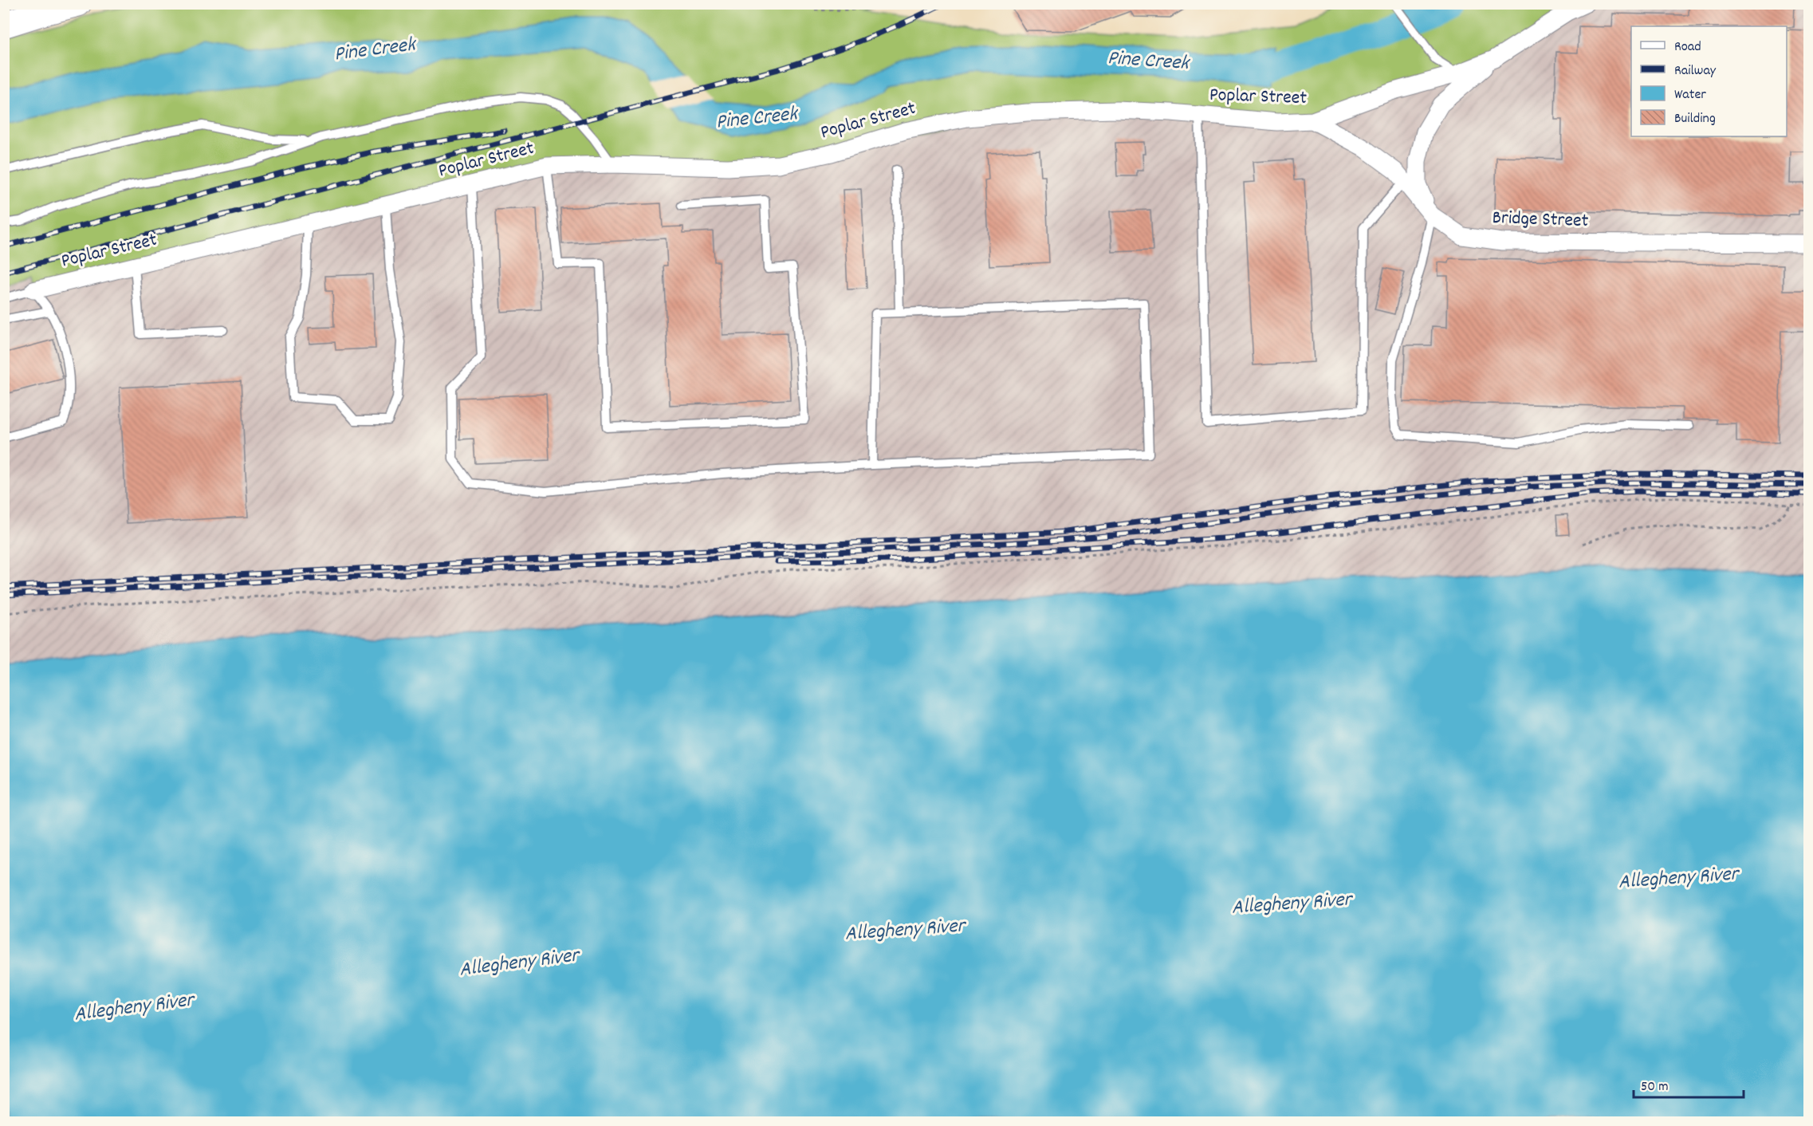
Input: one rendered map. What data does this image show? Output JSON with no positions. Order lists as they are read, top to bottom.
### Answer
{
  "streets": {
    "street": ["Poplar Street", "Bridge Street"]
  },
  "crossings": [
    ["Poplar Street", "Bridge Street"]
  ],
  "water": ["Pine Creek", "Allegheny River"],
  "legend": [
    "Road",
    "Railway",
    "Water",
    "Building"
  ],
  "scale_bar": "50 m"
}
